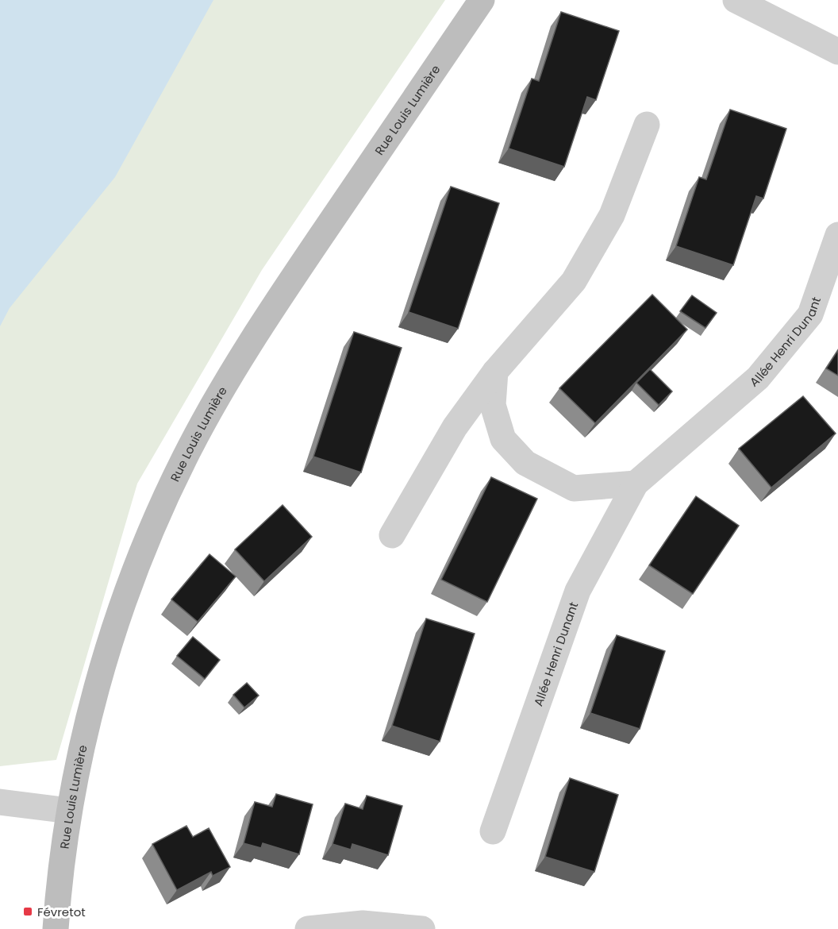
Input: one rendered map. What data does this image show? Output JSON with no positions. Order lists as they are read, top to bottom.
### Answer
{
  "streets": {
    "main road": ["Rue Louis Lumière"],
    "street": ["Allée Henri Dunant"]
  },
  "places": {
    "transit": ["Févretot"]
  }
}
